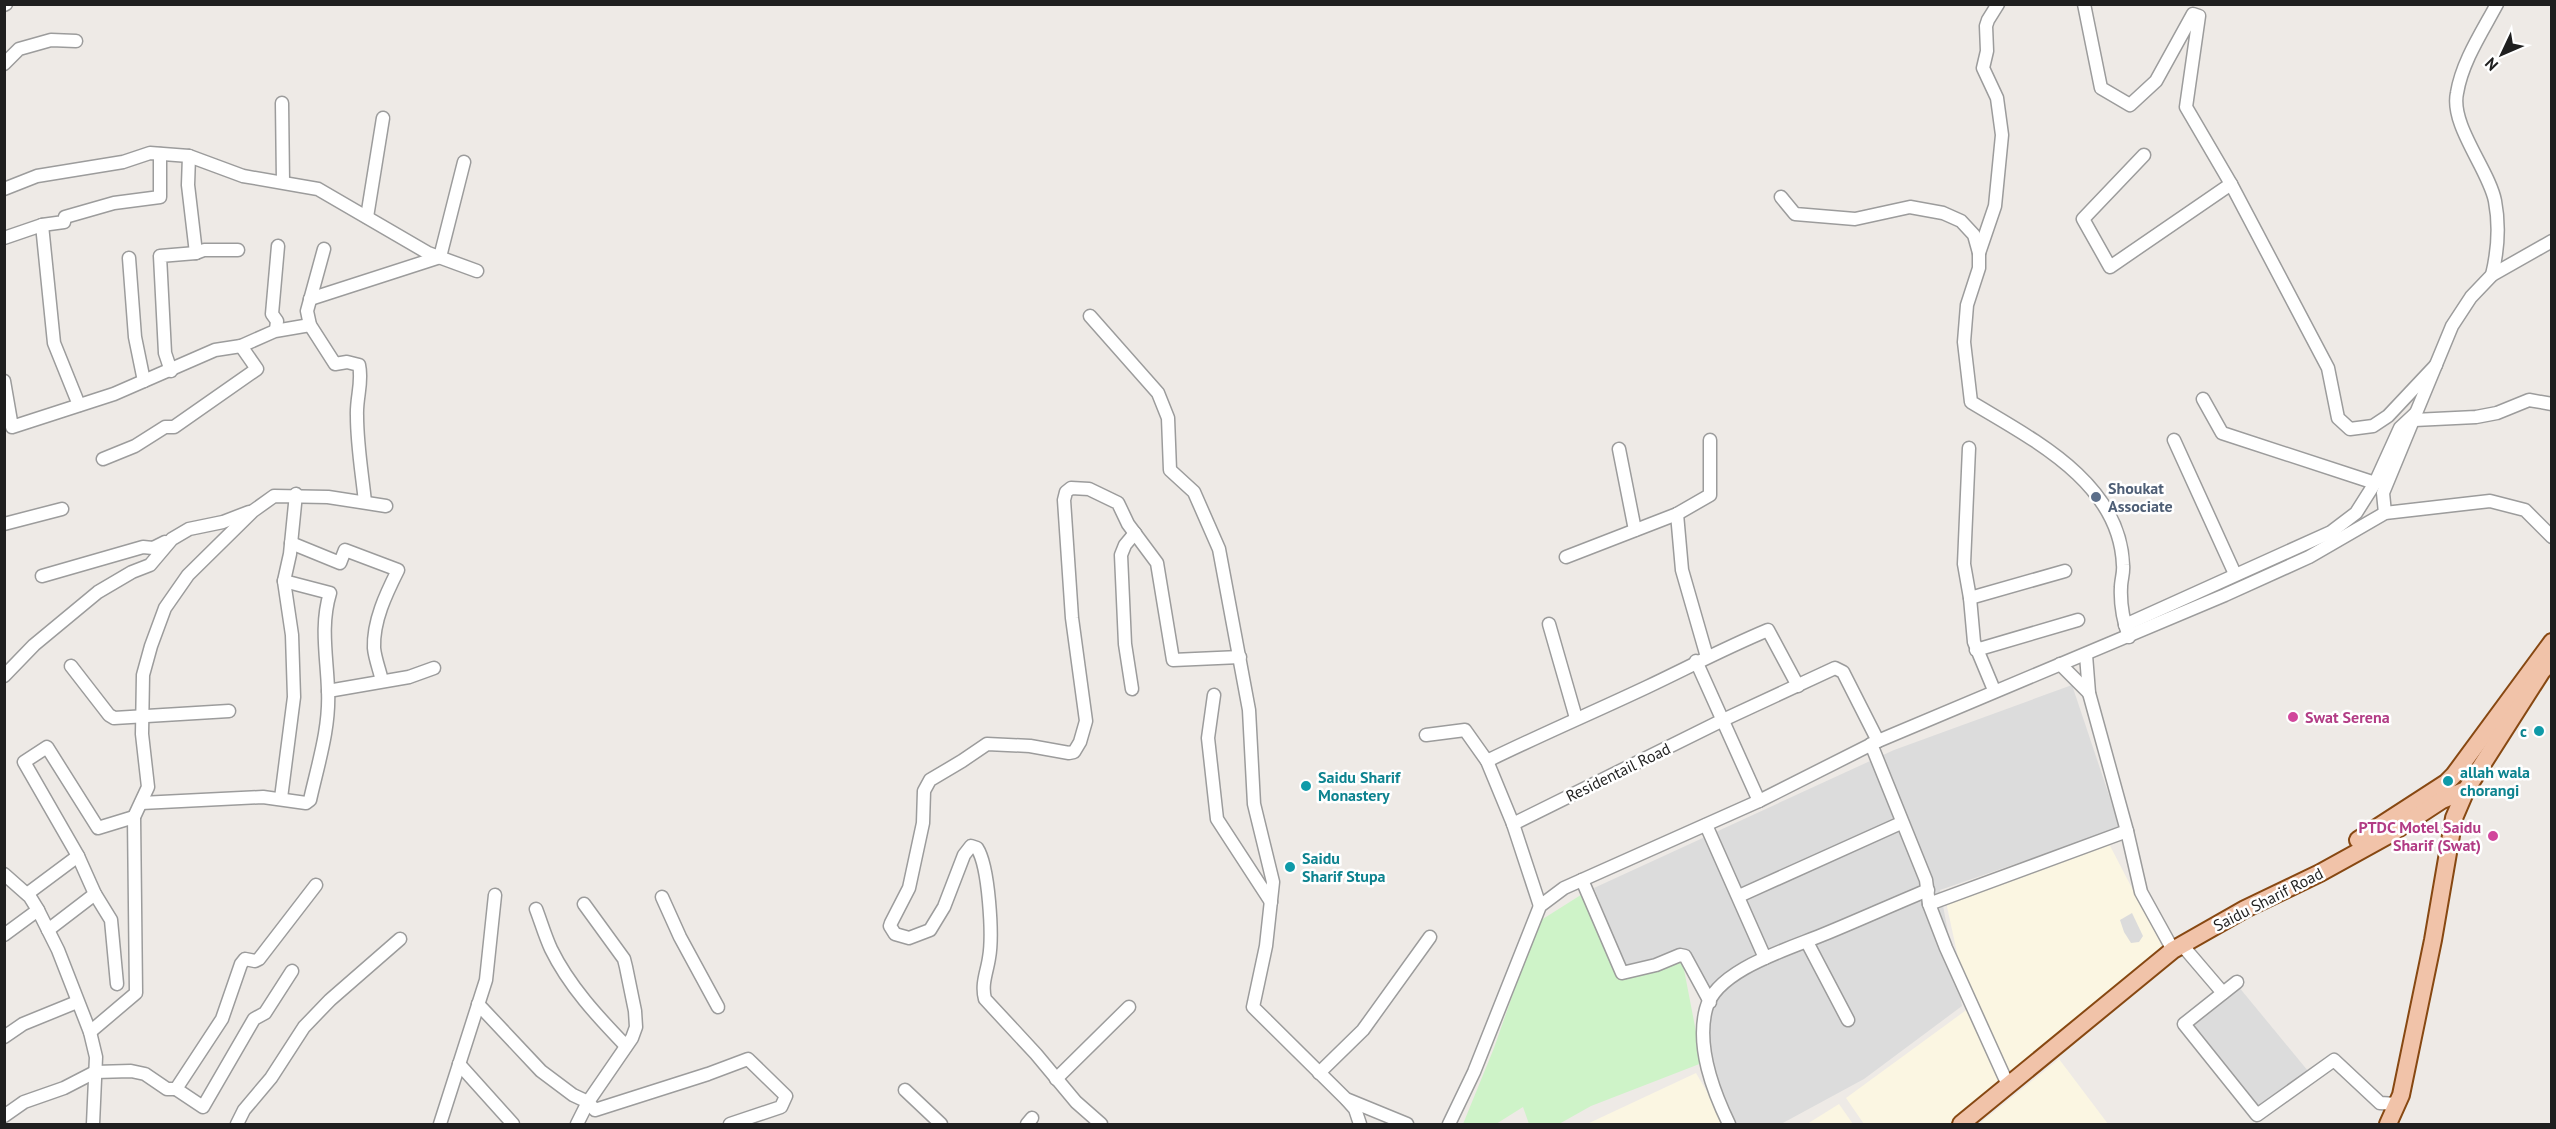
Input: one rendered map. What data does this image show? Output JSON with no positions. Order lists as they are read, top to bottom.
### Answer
{
  "streets": {
    "main road": ["Saidu Sharif Road"],
    "street": ["Residentail Road"]
  },
  "places": [
    "Shoukat Associate",
    "Swat Serena",
    "c",
    "allah wala chorangi",
    "Saidu Sharif Monastery",
    "PTDC Motel Saidu Sharif (Swat)",
    "Saidu Sharif Stupa"
  ],
  "north": "bottom left"
}
